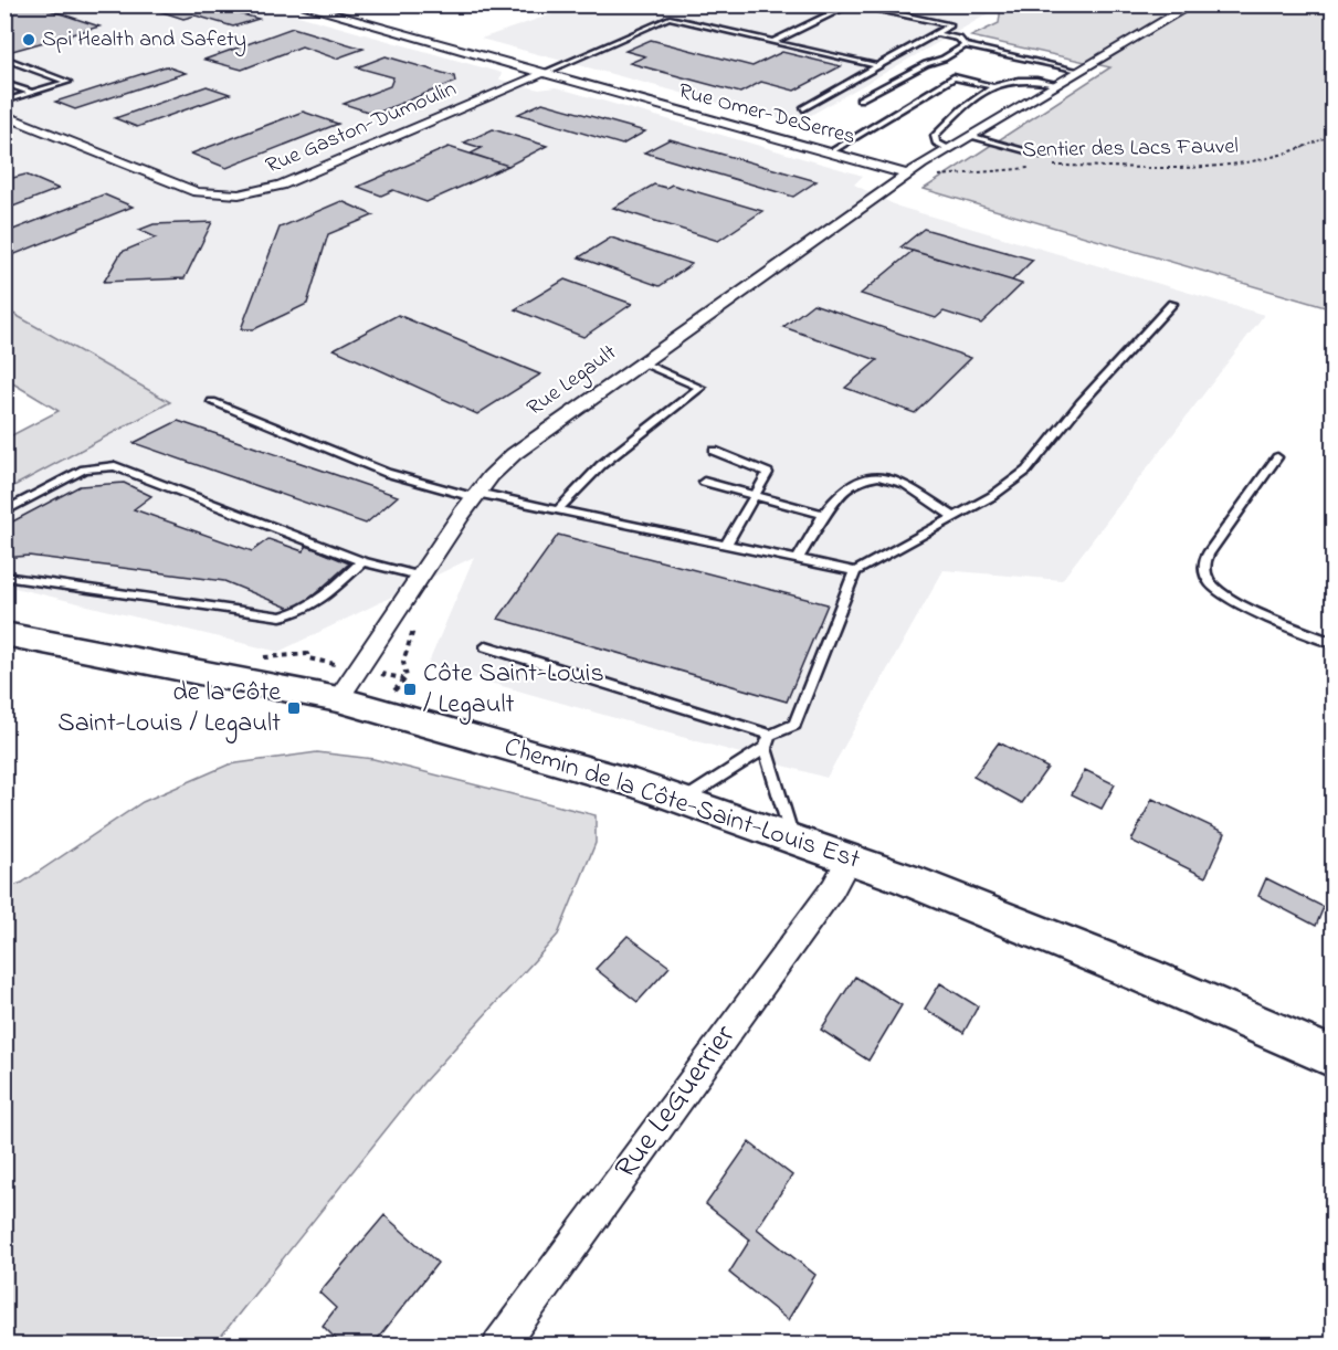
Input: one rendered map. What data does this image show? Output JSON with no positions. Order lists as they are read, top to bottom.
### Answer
{
  "streets": {
    "street": [
      "Rue Omer-DeSerres",
      "Rue Gaston-Dumoulin",
      "Rue Legault",
      "Chemin de la Côte-Saint-Louis Est",
      "Rue LeGuerrier"
    ],
    "lane": ["Sentier des Lacs Fauvel"]
  },
  "crossings": [
    ["Rue Omer-DeSerres", "Rue Gaston-Dumoulin"],
    ["Rue Omer-DeSerres", "Rue Legault"],
    ["Rue Legault", "Chemin de la Côte-Saint-Louis Est"],
    ["Chemin de la Côte-Saint-Louis Est", "Rue LeGuerrier"]
  ],
  "places": {
    "other": ["Spi Health and Safety"],
    "transit": ["Côte Saint-Louis / Legault", "de la Côte Saint-Louis / Legault"]
  }
}
